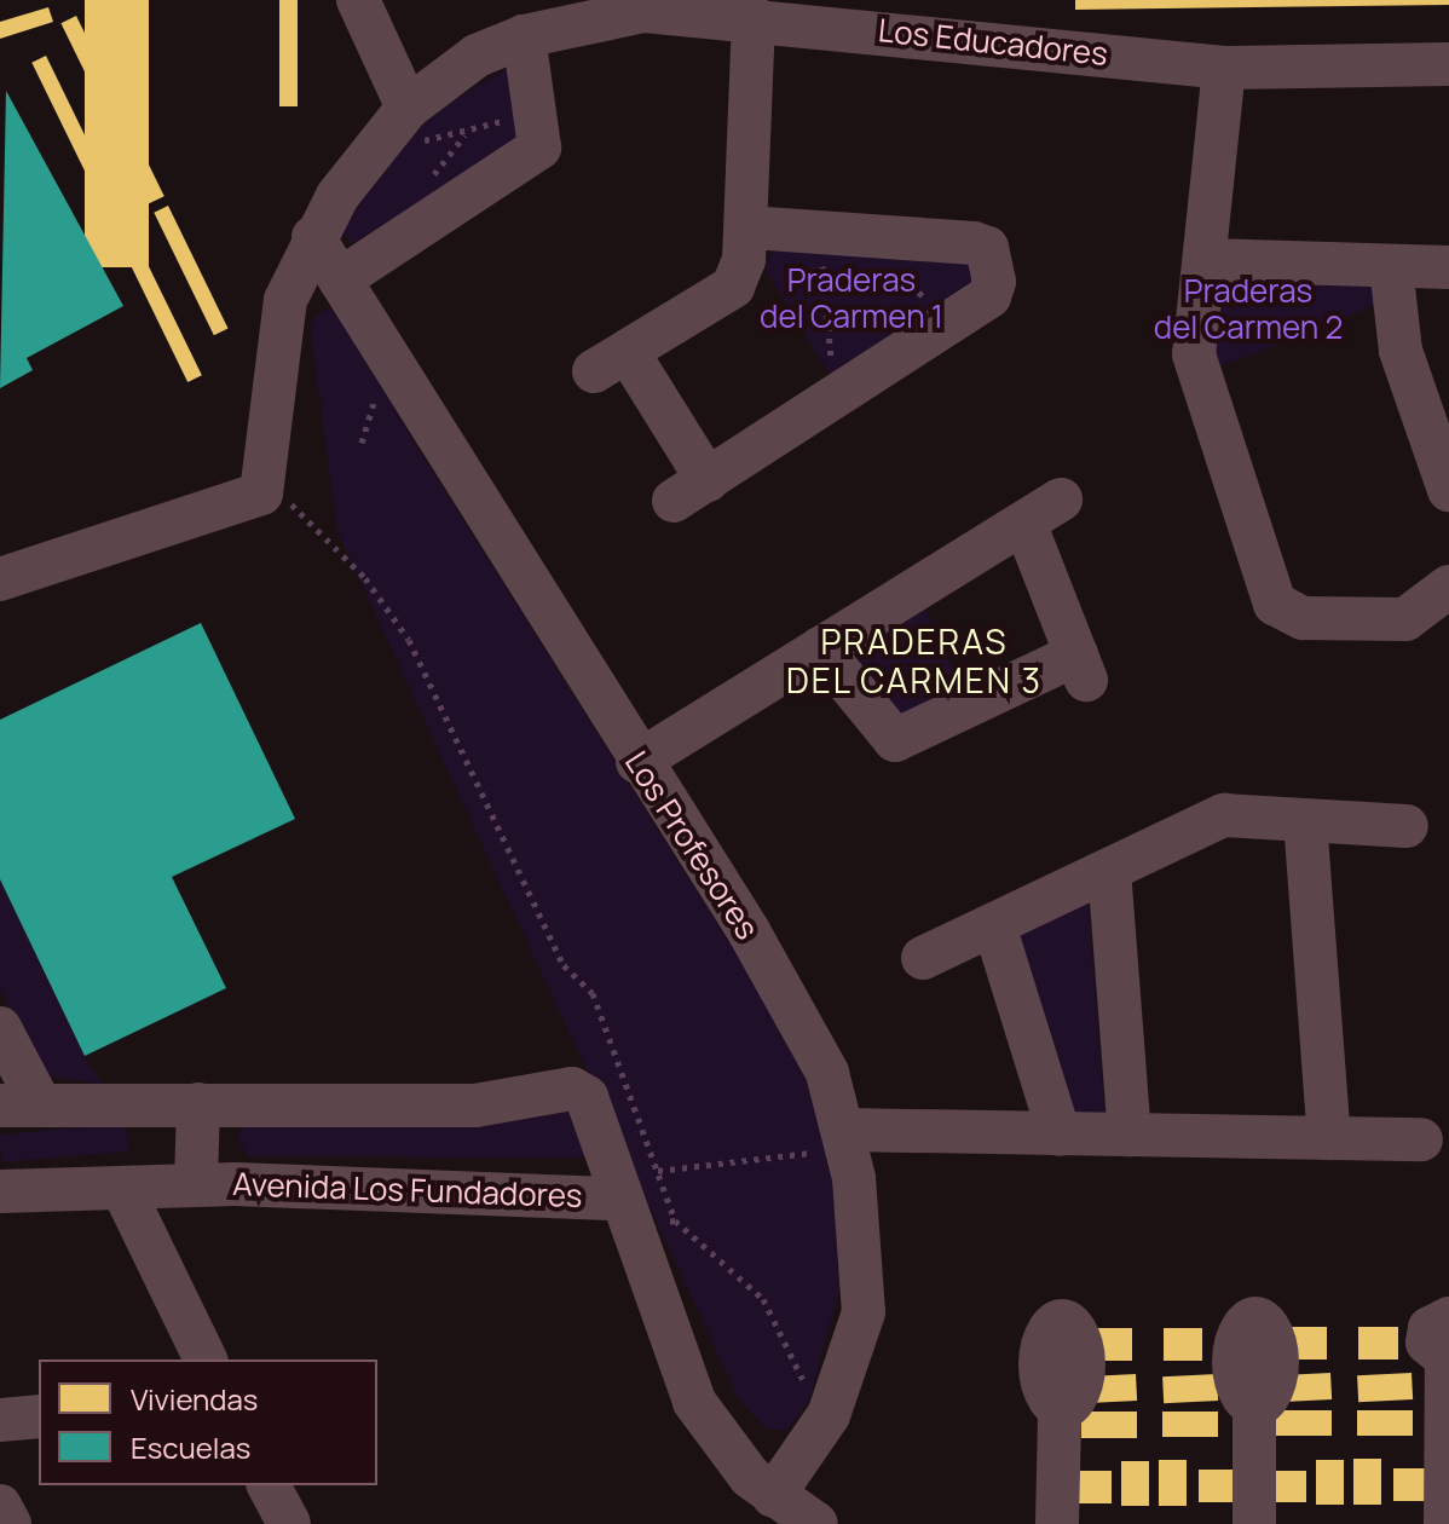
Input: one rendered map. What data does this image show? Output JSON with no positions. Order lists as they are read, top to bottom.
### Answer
{
  "streets": {
    "street": ["Los Educadores", "Los Profesores", "Avenida Los Fundadores"]
  },
  "crossings": [
    ["Los Educadores", "Los Profesores"],
    ["Los Profesores", "Avenida Los Fundadores"]
  ],
  "districts": ["PRADERAS DEL CARMEN 3"],
  "parks": ["Praderas del Carmen 1", "Praderas del Carmen 2"],
  "legend": ["Viviendas", "Escuelas"]
}
